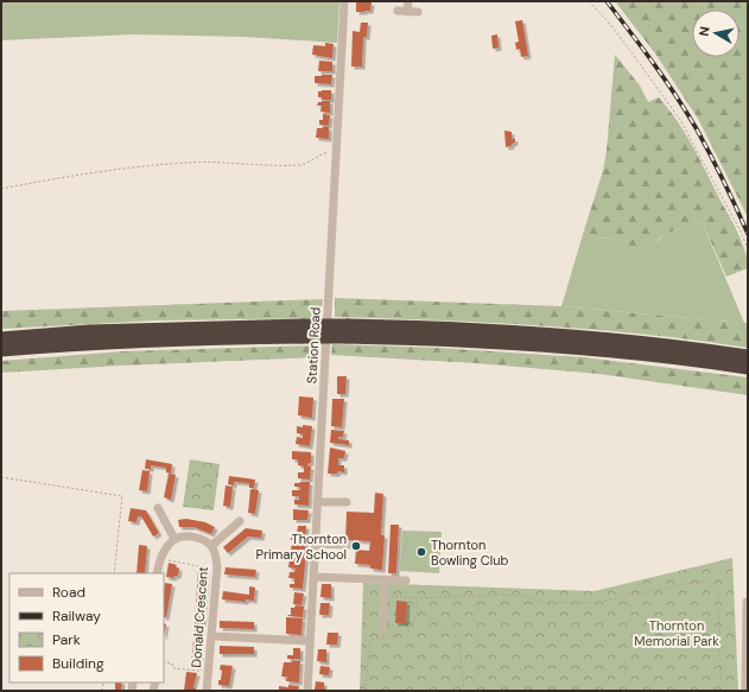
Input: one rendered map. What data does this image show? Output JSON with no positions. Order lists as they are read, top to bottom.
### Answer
{
  "streets": {
    "street": ["Station Road", "Donald Crescent"]
  },
  "parks": ["Thornton Memorial Park"],
  "places": ["Thornton Primary School", "Thornton Bowling Club"],
  "legend": [
    "Road",
    "Railway",
    "Park",
    "Building"
  ],
  "north": "left"
}
